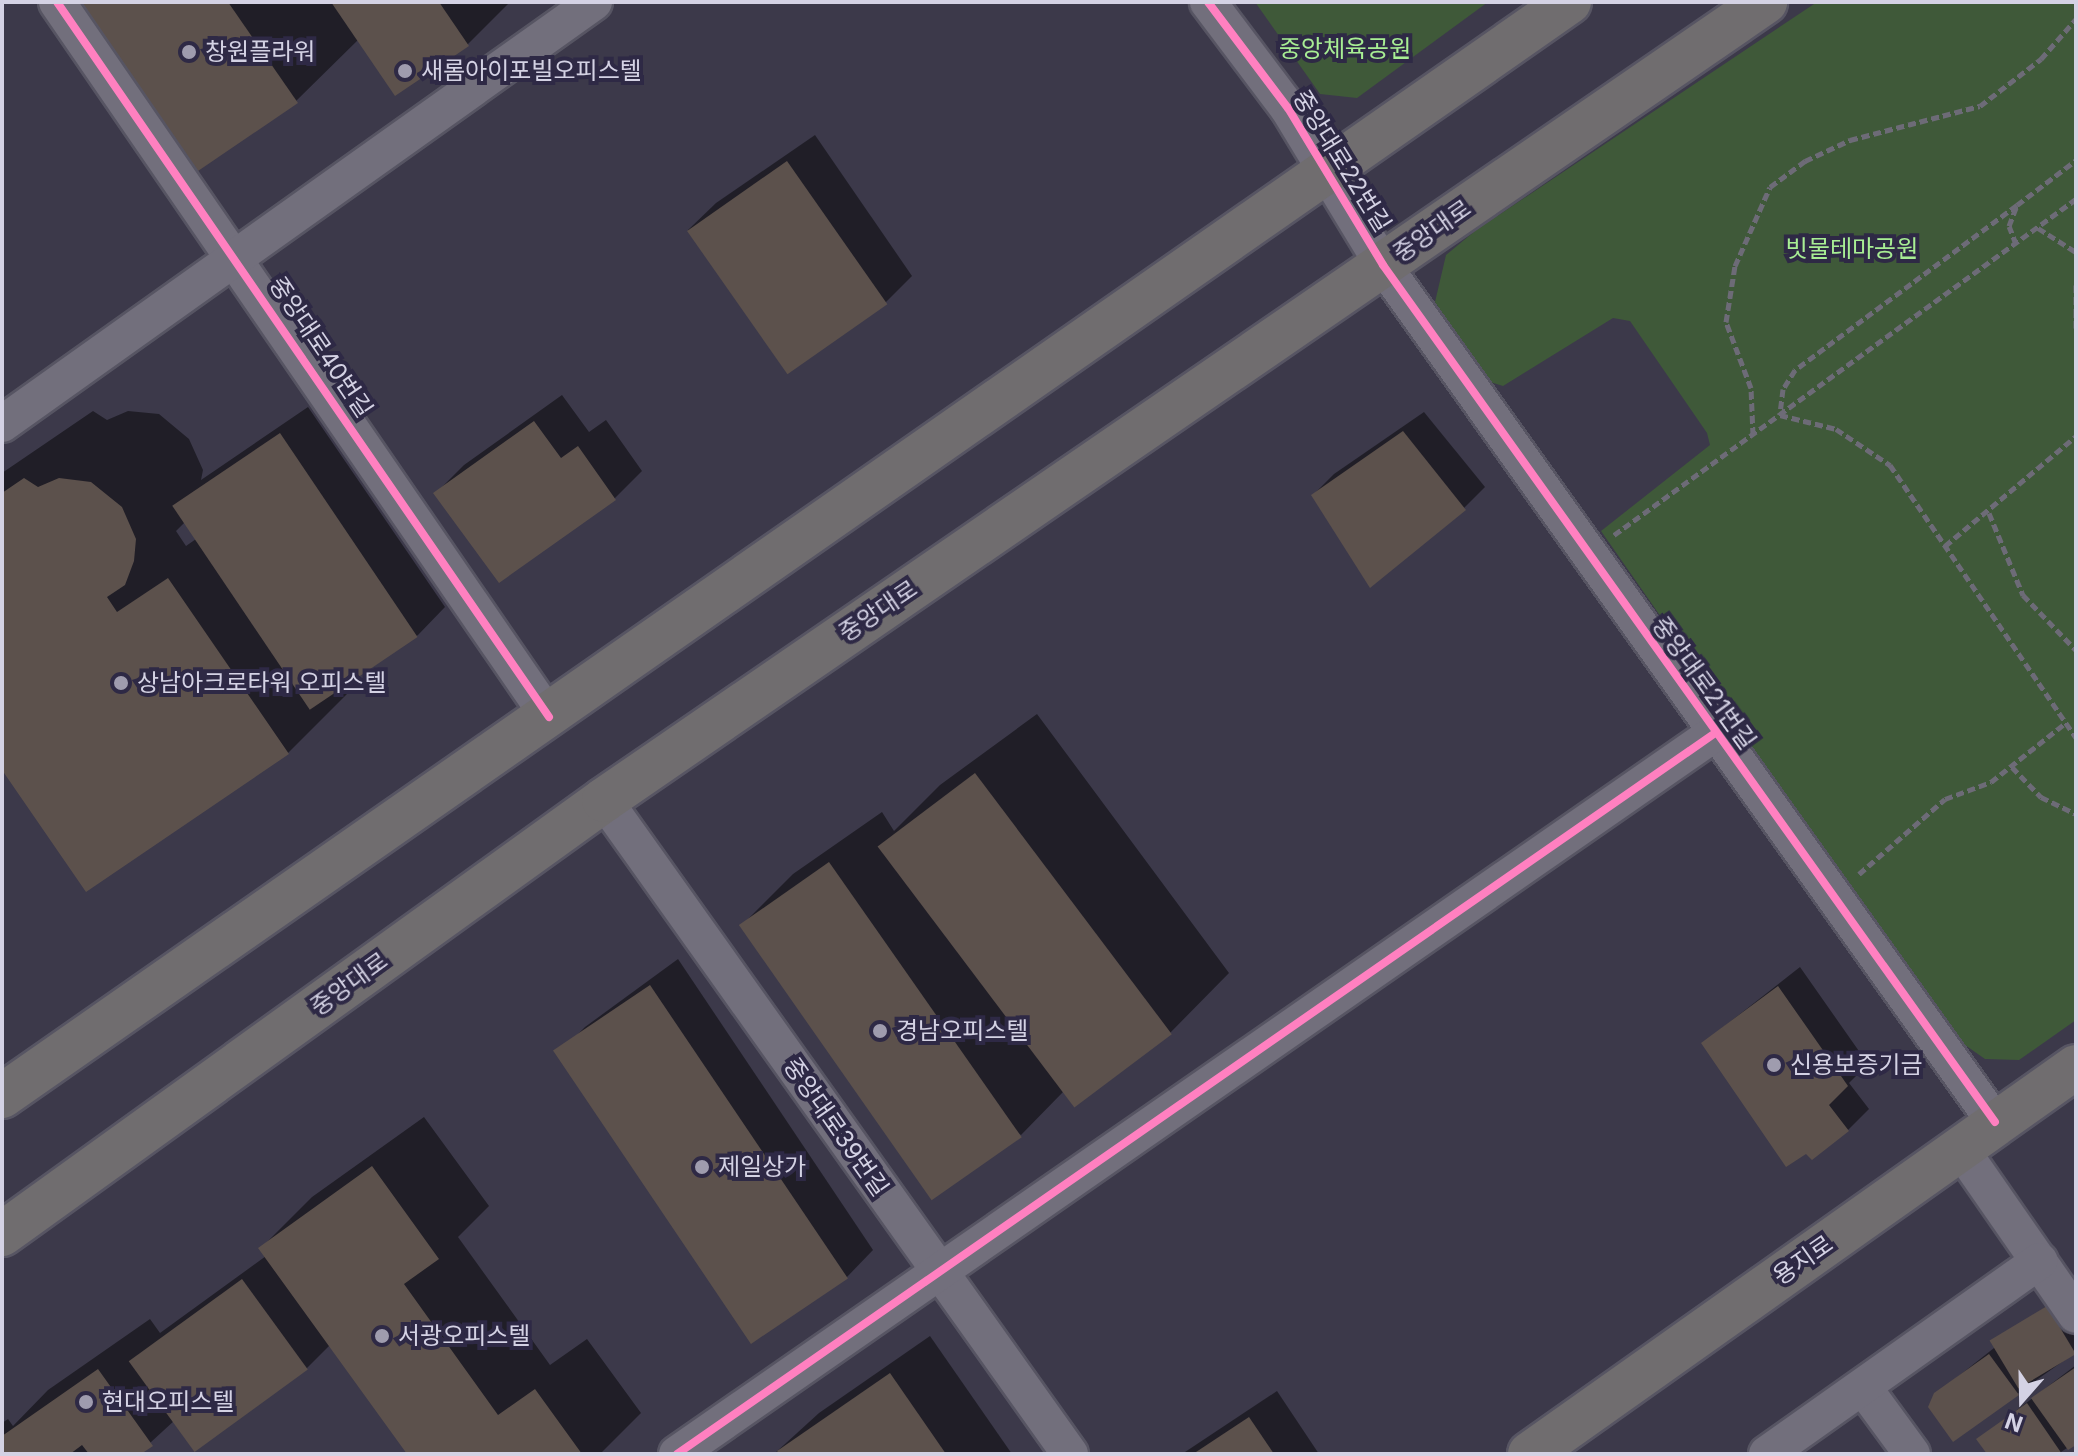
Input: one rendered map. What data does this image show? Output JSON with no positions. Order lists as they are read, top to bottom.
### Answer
{
  "streets": {
    "main road": ["중앙대로", "용지로"],
    "street": [
      "중앙대로22번길",
      "중앙대로40번길",
      "중앙대로21번길",
      "중앙대로39번길"
    ]
  },
  "crossings": [
    ["중앙대로22번길", "중앙대로"],
    ["중앙대로22번길", "중앙대로21번길"],
    ["중앙대로", "중앙대로21번길"],
    ["중앙대로", "중앙대로39번길"],
    ["중앙대로21번길", "용지로"]
  ],
  "parks": ["중앙체육공원", "빗물테마공원"],
  "places": [
    "창원플라워",
    "새롬아이포빌오피스텔",
    "상남아크로타워 오피스텔",
    "경남오피스텔",
    "신용보증기금",
    "제일상가",
    "서광오피스텔",
    "현대오피스텔"
  ],
  "north": "bottom"
}
